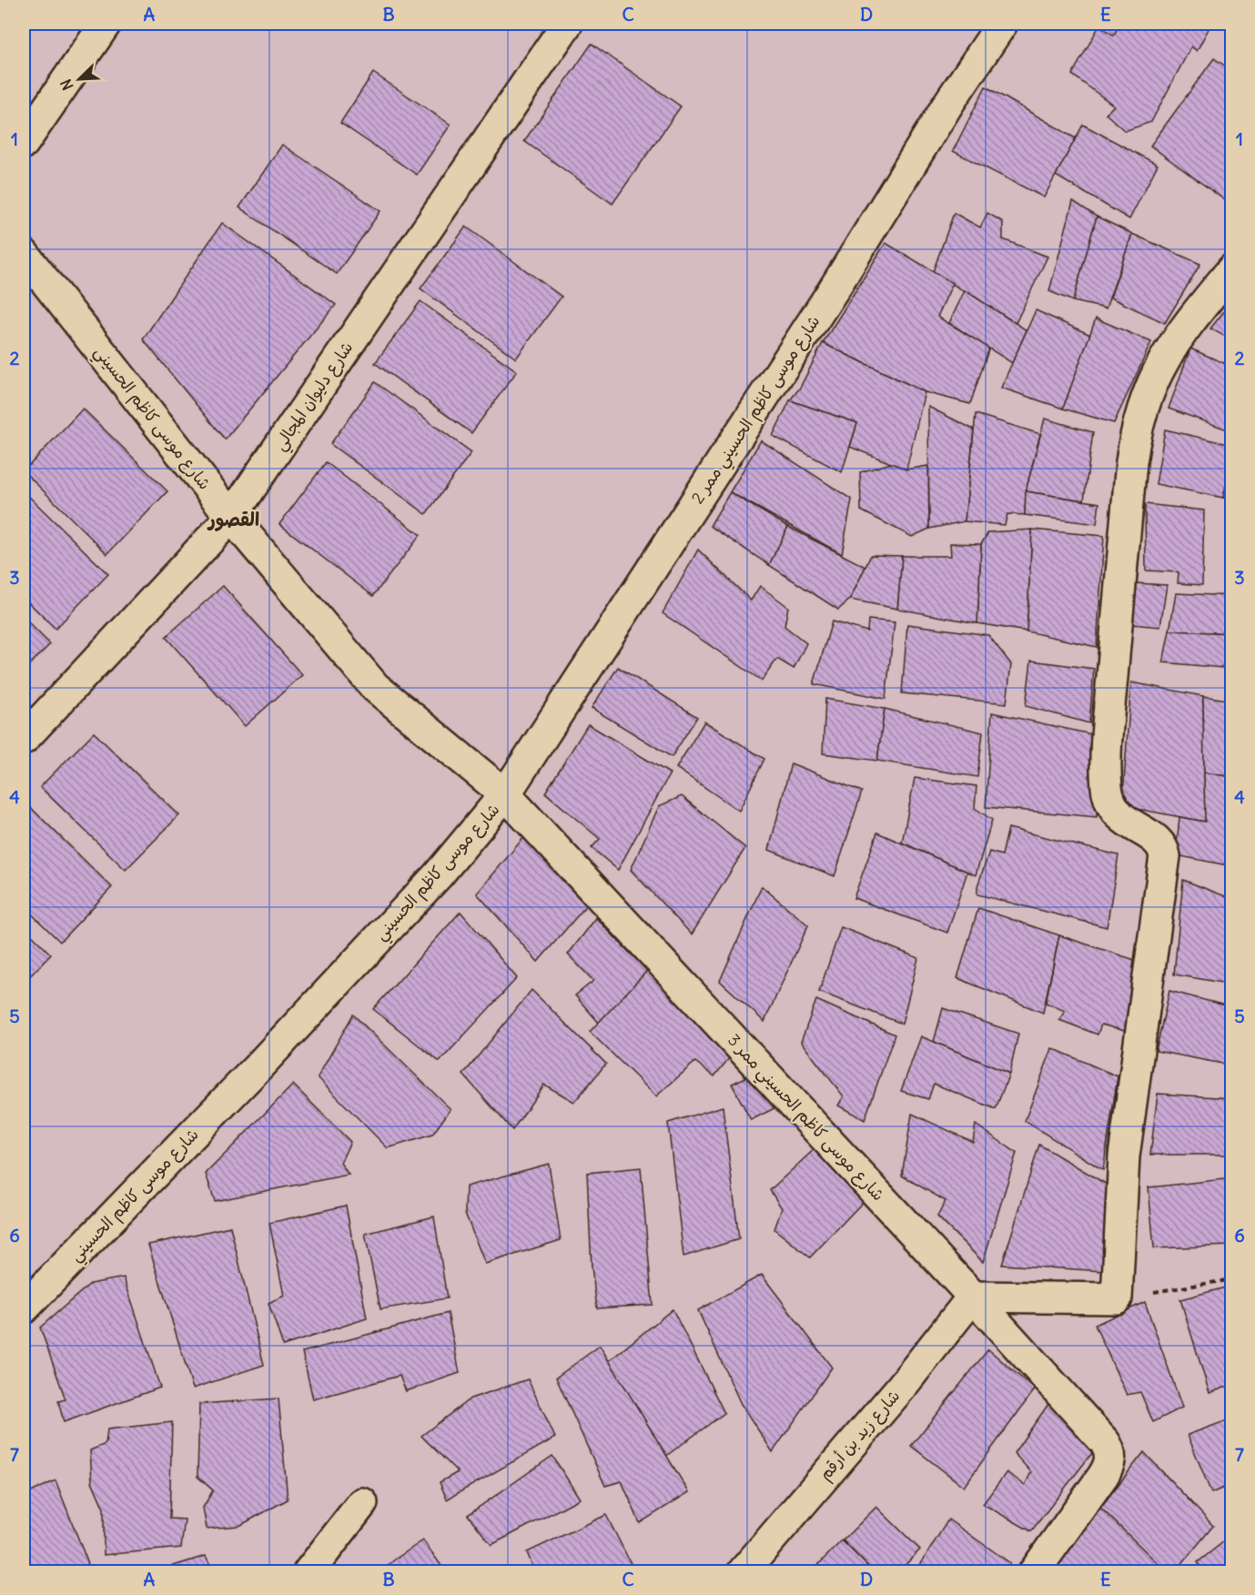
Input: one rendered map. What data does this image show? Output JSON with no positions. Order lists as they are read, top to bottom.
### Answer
{
  "streets": {
    "street": [
      "شارع دليوان المجالي",
      "شارع موسى كاظم الحسيني ممر 2",
      "شارع موسى كاظم الحسيني",
      "شارع موسى كاظم الحسيني ممر 3",
      "شارع زيد بن أرقم"
    ]
  },
  "crossings": [
    ["شارع دليوان المجالي", "شارع موسى كاظم الحسيني"],
    ["شارع موسى كاظم الحسيني ممر 2", "شارع موسى كاظم الحسيني"],
    ["شارع موسى كاظم الحسيني ممر 2", "شارع موسى كاظم الحسيني ممر 3"],
    ["شارع موسى كاظم الحسيني", "شارع موسى كاظم الحسيني ممر 3"],
    ["شارع موسى كاظم الحسيني ممر 3", "شارع زيد بن أرقم"]
  ],
  "districts": ["القصور"],
  "north": "bottom left",
  "grid": {
    "columns": [
      "A",
      "B",
      "C",
      "D",
      "E"
    ],
    "rows": [
      "1",
      "2",
      "3",
      "4",
      "5",
      "6",
      "7"
    ]
  }
}
